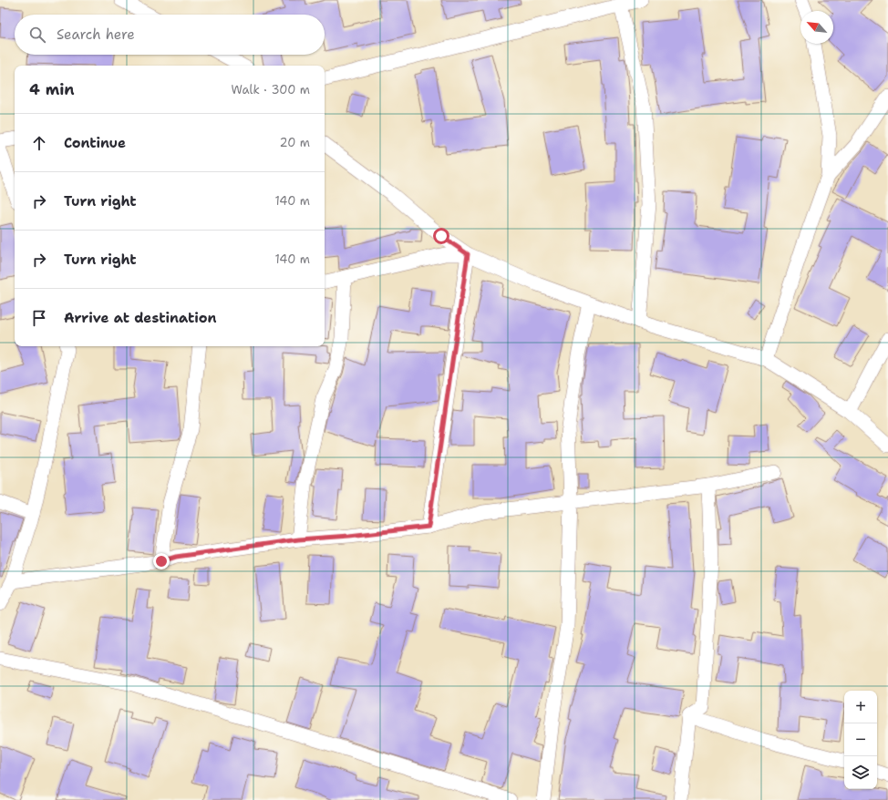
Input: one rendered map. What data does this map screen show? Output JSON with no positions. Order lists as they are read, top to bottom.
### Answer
{
  "north": "top left",
  "page": {
    "search": "Search here",
    "heading": ["4 min", "Walk · 300 m"],
    "list": [
      ["Continue", "20 m"],
      ["Turn right", "140 m"],
      ["Turn right", "140 m"],
      "Arrive at destination"
    ],
    "map_buttons": ["+", "−"]
  }
}
